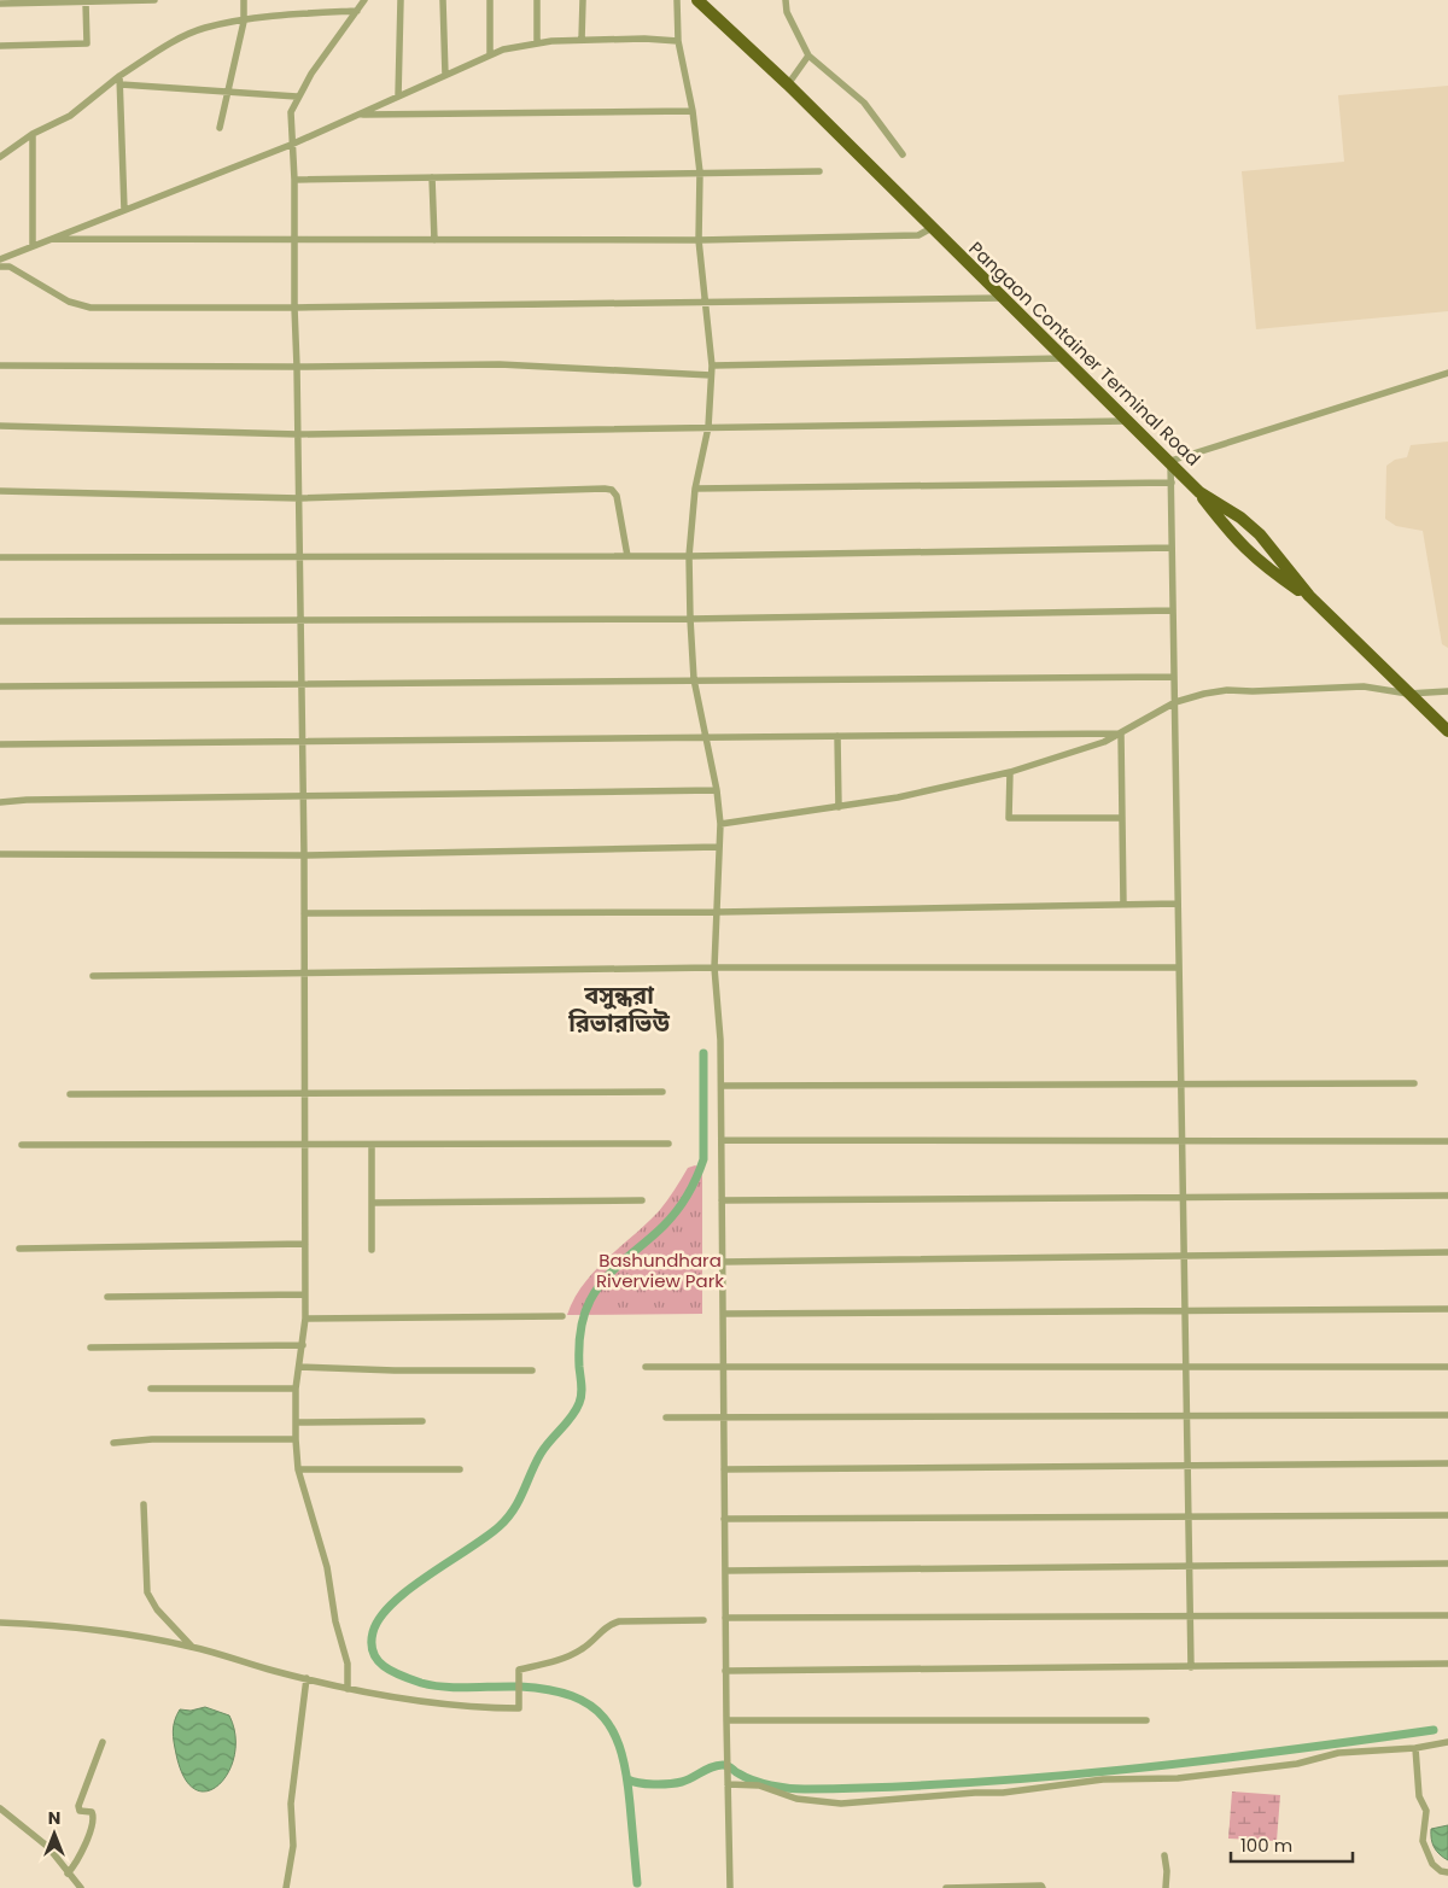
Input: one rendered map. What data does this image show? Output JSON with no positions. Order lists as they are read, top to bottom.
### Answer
{
  "streets": {
    "highway": ["Pangaon Container Terminal Road"]
  },
  "districts": ["বসুন্ধরা রিভারভিউ"],
  "parks": ["Bashundhara Riverview Park"],
  "scale_bar": "100 m",
  "north": "top"
}
